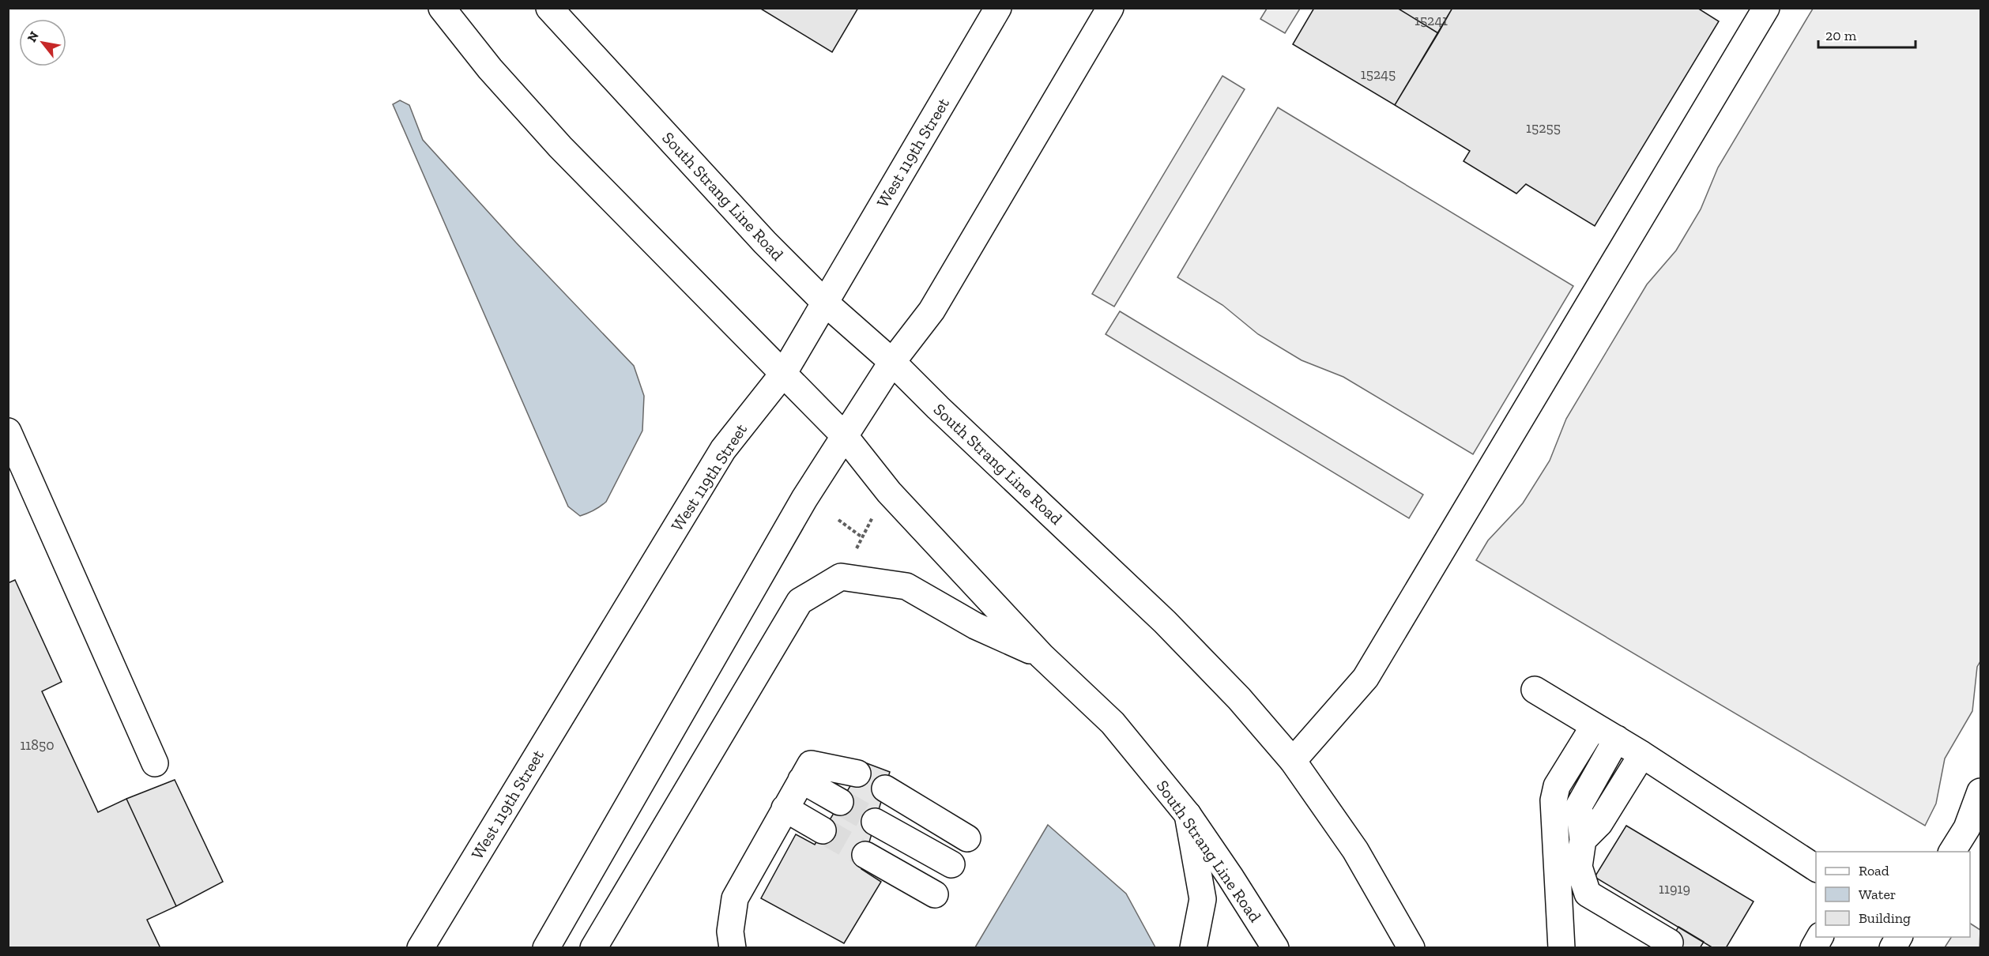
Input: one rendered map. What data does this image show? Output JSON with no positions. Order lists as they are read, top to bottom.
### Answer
{
  "streets": {
    "main road": ["West 119th Street", "South Strang Line Road"]
  },
  "crossings": [
    ["West 119th Street", "South Strang Line Road"]
  ],
  "house_numbers": [
    "15241",
    "15245",
    "15255",
    "11850",
    "11919"
  ],
  "legend": ["Road", "Water", "Building"],
  "scale_bar": "20 m",
  "north": "top left"
}
